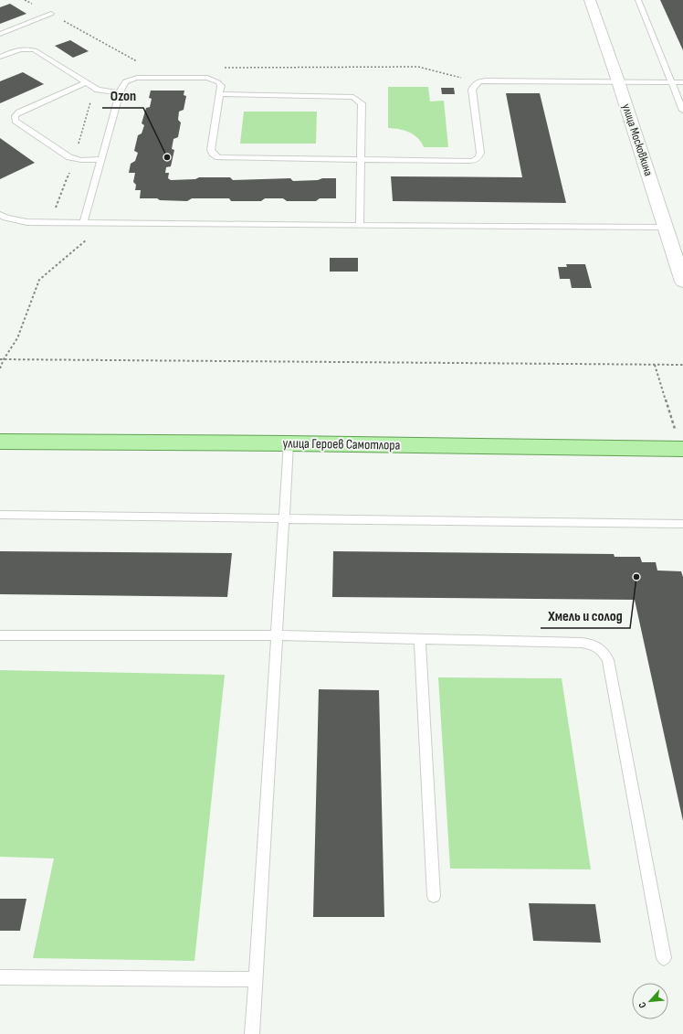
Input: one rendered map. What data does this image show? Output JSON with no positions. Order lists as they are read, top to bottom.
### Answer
{
  "streets": {
    "main road": ["улица Героев Самотлора"],
    "street": ["улица Московкина"]
  },
  "places": ["Ozon", "Хмель и солод"],
  "north": "bottom left"
}
